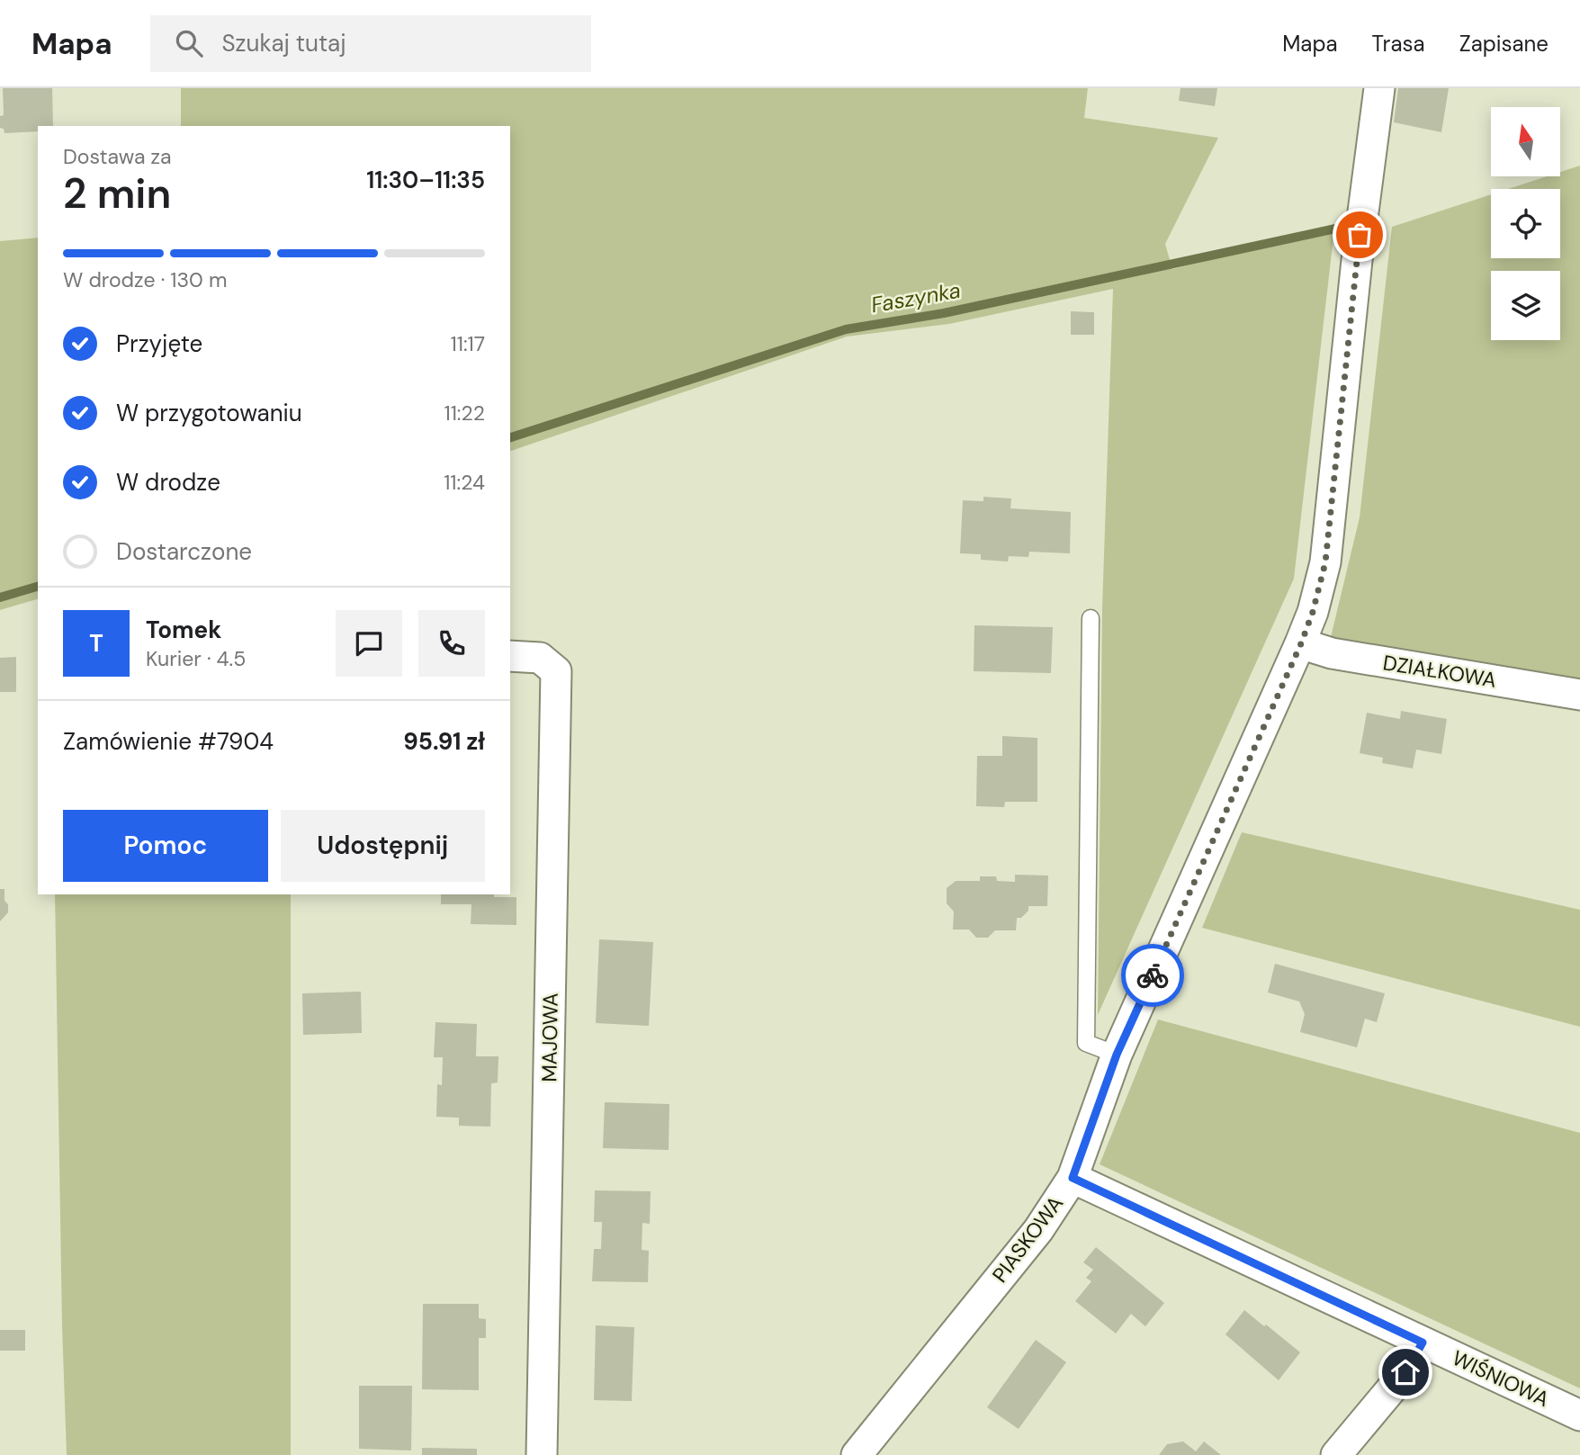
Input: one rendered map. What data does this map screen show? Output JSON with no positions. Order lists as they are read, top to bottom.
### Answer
{
  "streets": {
    "street": [
      "DZIAŁKOWA",
      "MAJOWA",
      "PIASKOWA",
      "WIŚNIOWA"
    ]
  },
  "crossings": [
    ["DZIAŁKOWA", "PIASKOWA"],
    ["PIASKOWA", "WIŚNIOWA"]
  ],
  "water": ["Faszynka"],
  "north": "top",
  "page": {
    "header": "Mapa",
    "search": "Szukaj tutaj",
    "nav": ["Mapa", "Trasa", "Zapisane"],
    "heading": ["2 min", "Dostawa za", "11:30–11:35"],
    "panel": [
      "Tomek",
      "Kurier · 4.5",
      "Zamówienie #7904",
      "95.91 zł"
    ],
    "bar": "W drodze · 130 m",
    "list": [
      ["Przyjęte", "11:17"],
      ["W przygotowaniu", "11:22"],
      ["W drodze", "11:24"],
      "Dostarczone"
    ],
    "round": "T",
    "buttons": ["Pomoc", "Udostępnij"]
  }
}
